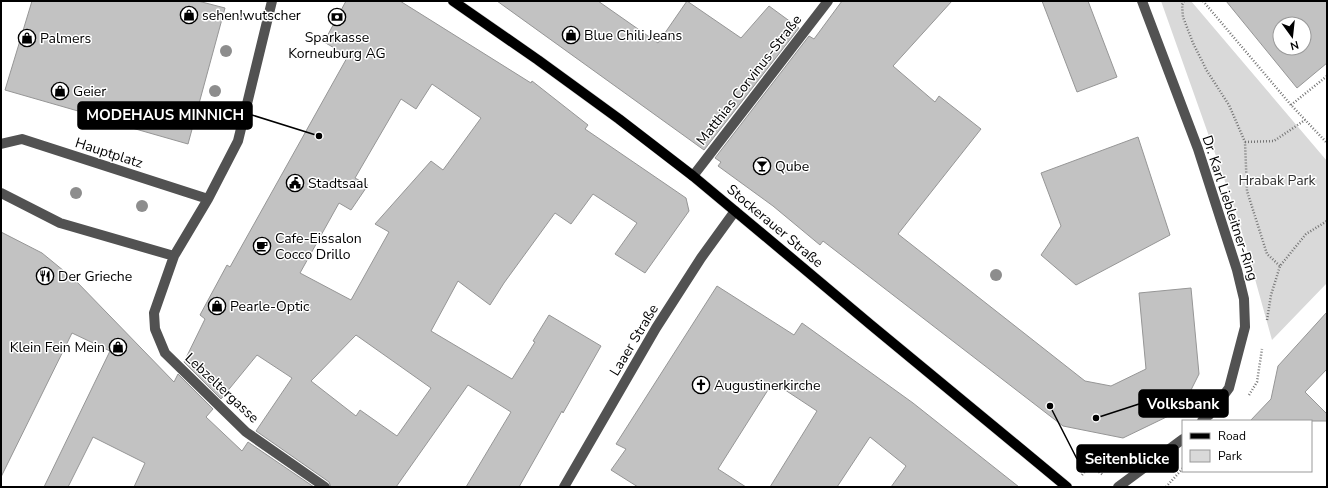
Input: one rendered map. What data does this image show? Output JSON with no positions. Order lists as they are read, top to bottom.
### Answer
{
  "streets": {
    "main road": ["Stockerauer Straße"],
    "street": [
      "Matthias Corvinus-Straße",
      "Hauptplatz",
      "Dr. Karl Liebleitner-Ring",
      "Laaer Straße",
      "Lebzeltergasse"
    ]
  },
  "crossings": [
    ["Matthias Corvinus-Straße", "Stockerauer Straße"],
    ["Stockerauer Straße", "Laaer Straße"]
  ],
  "parks": ["Hrabak Park"],
  "places": {
    "shop": [
      "sehen!wutscher",
      "Blue Chili Jeans",
      "Palmers",
      "Geier",
      "Pearle-Optic",
      "Klein Fein Mein"
    ],
    "bank": ["Sparkasse Korneuburg AG"],
    "other": ["MODEHAUS MINNICH", "Seitenblicke", "Volksbank"],
    "bar": ["Qube"],
    "public building": ["Stadtsaal"],
    "cafe": ["Cafe-Eissalon Cocco Drillo"],
    "restaurant": ["Der Grieche"],
    "church": ["Augustinerkirche"]
  },
  "legend": ["Road", "Park"],
  "north": "bottom"
}
